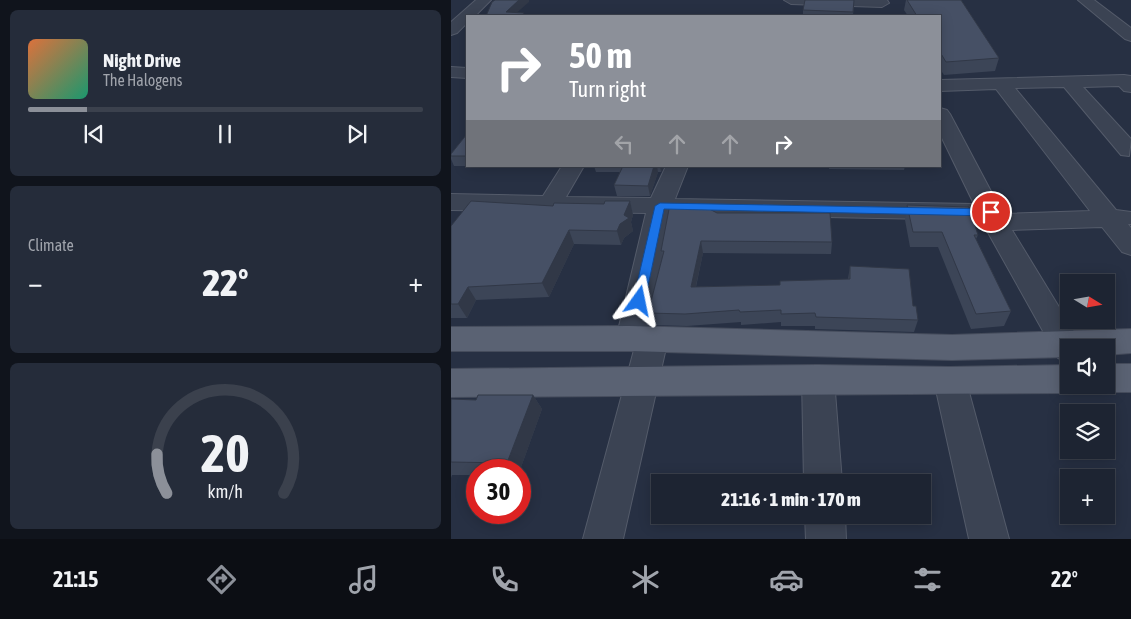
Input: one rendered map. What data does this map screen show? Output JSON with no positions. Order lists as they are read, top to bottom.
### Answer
{
  "north": "right",
  "page": {
    "turn": ["50 m", "Turn right"],
    "song": ["Night Drive", "The Halogens"],
    "tile": "Climate",
    "heat": ["−", "22°", "+"],
    "map_buttons": "+",
    "limit": "30",
    "trip": "21:16 · 1 min · 170 m",
    "tabs": ["21:15", "22°"],
    "gauge": ["20", "km/h"]
  }
}
